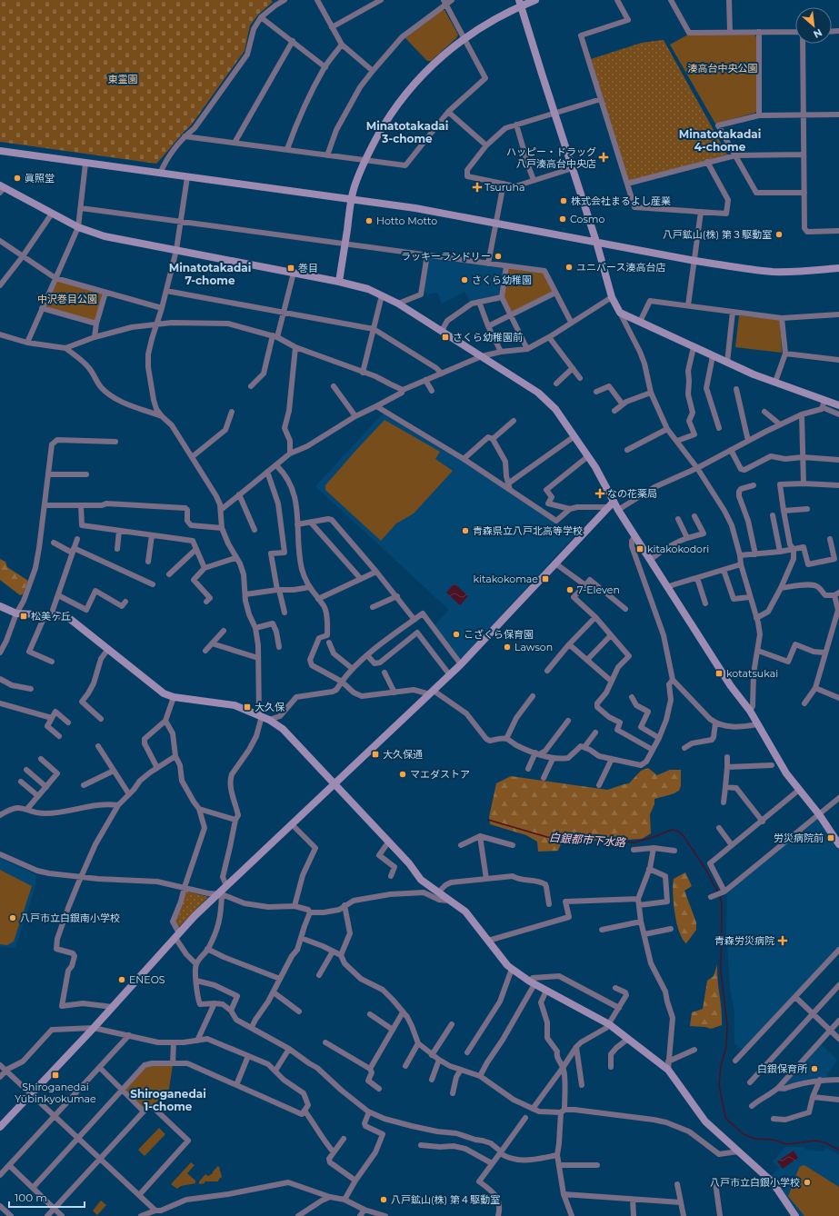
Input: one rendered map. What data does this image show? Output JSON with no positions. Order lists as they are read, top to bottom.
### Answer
{
  "districts": [
    "Minatotakadai 3-chome",
    "Minatotakadai 4-chome",
    "Minatotakadai 7-chome",
    "Shiroganedai 1-chome"
  ],
  "water": ["白銀都市下水路"],
  "parks": ["湊高台中央公園", "東霊園", "中沢巻目公園"],
  "places": {
    "health": [
      "ハッピー・ドラッグ 八戸湊高台中央店",
      "Tsuruha",
      "なの花薬局",
      "青森労災病院"
    ],
    "other": [
      "眞照堂",
      "株式会社まるよし産業",
      "Cosmo",
      "Hotto Motto",
      "八戸鉱山(株) 第３駆動室",
      "ラッキーランドリー",
      "ユニバース湊高台店",
      "さくら幼稚園",
      "青森県立八戸北高等学校",
      "7-Eleven",
      "こざくら保育園",
      "Lawson",
      "マエダストア",
      "八戸市立白銀南小学校",
      "ENEOS",
      "白銀保育所",
      "八戸市立白銀小学校",
      "八戸鉱山(株) 第４駆動室"
    ],
    "transit": [
      "巻目",
      "さくら幼稚園前",
      "kitakokodori",
      "kitakokomae",
      "松美ヶ丘",
      "kotatsukai",
      "大久保",
      "大久保通",
      "労災病院前",
      "Shiroganedai Yūbinkyokumae"
    ]
  },
  "scale_bar": "100 m",
  "north": "bottom right"
}
